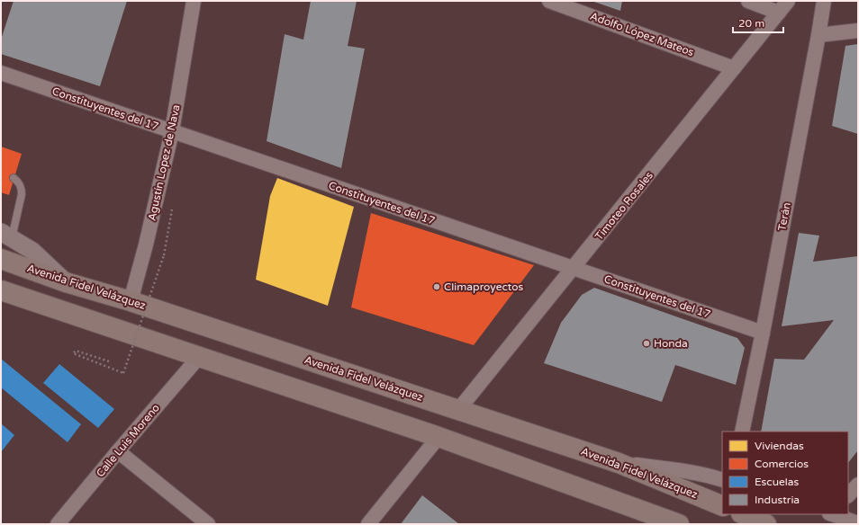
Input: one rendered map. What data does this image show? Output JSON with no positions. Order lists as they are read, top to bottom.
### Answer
{
  "streets": {
    "highway": ["Avenida Fidel Velázquez"],
    "street": [
      "Adolfo López Mateos",
      "Constituyentes del 17",
      "Agustín Lopez de Nava",
      "Timoteo Rosales",
      "Terán",
      "Calle Luis Moreno"
    ]
  },
  "crossings": [
    ["Adolfo López Mateos", "Timoteo Rosales"],
    ["Constituyentes del 17", "Agustín Lopez de Nava"],
    ["Constituyentes del 17", "Timoteo Rosales"],
    ["Constituyentes del 17", "Terán"],
    ["Agustín Lopez de Nava", "Avenida Fidel Velázquez"],
    ["Timoteo Rosales", "Avenida Fidel Velázquez"]
  ],
  "places": ["Climaproyectos", "Honda"],
  "legend": [
    "Viviendas",
    "Comercios",
    "Escuelas",
    "Industria"
  ],
  "scale_bar": "20 m"
}
